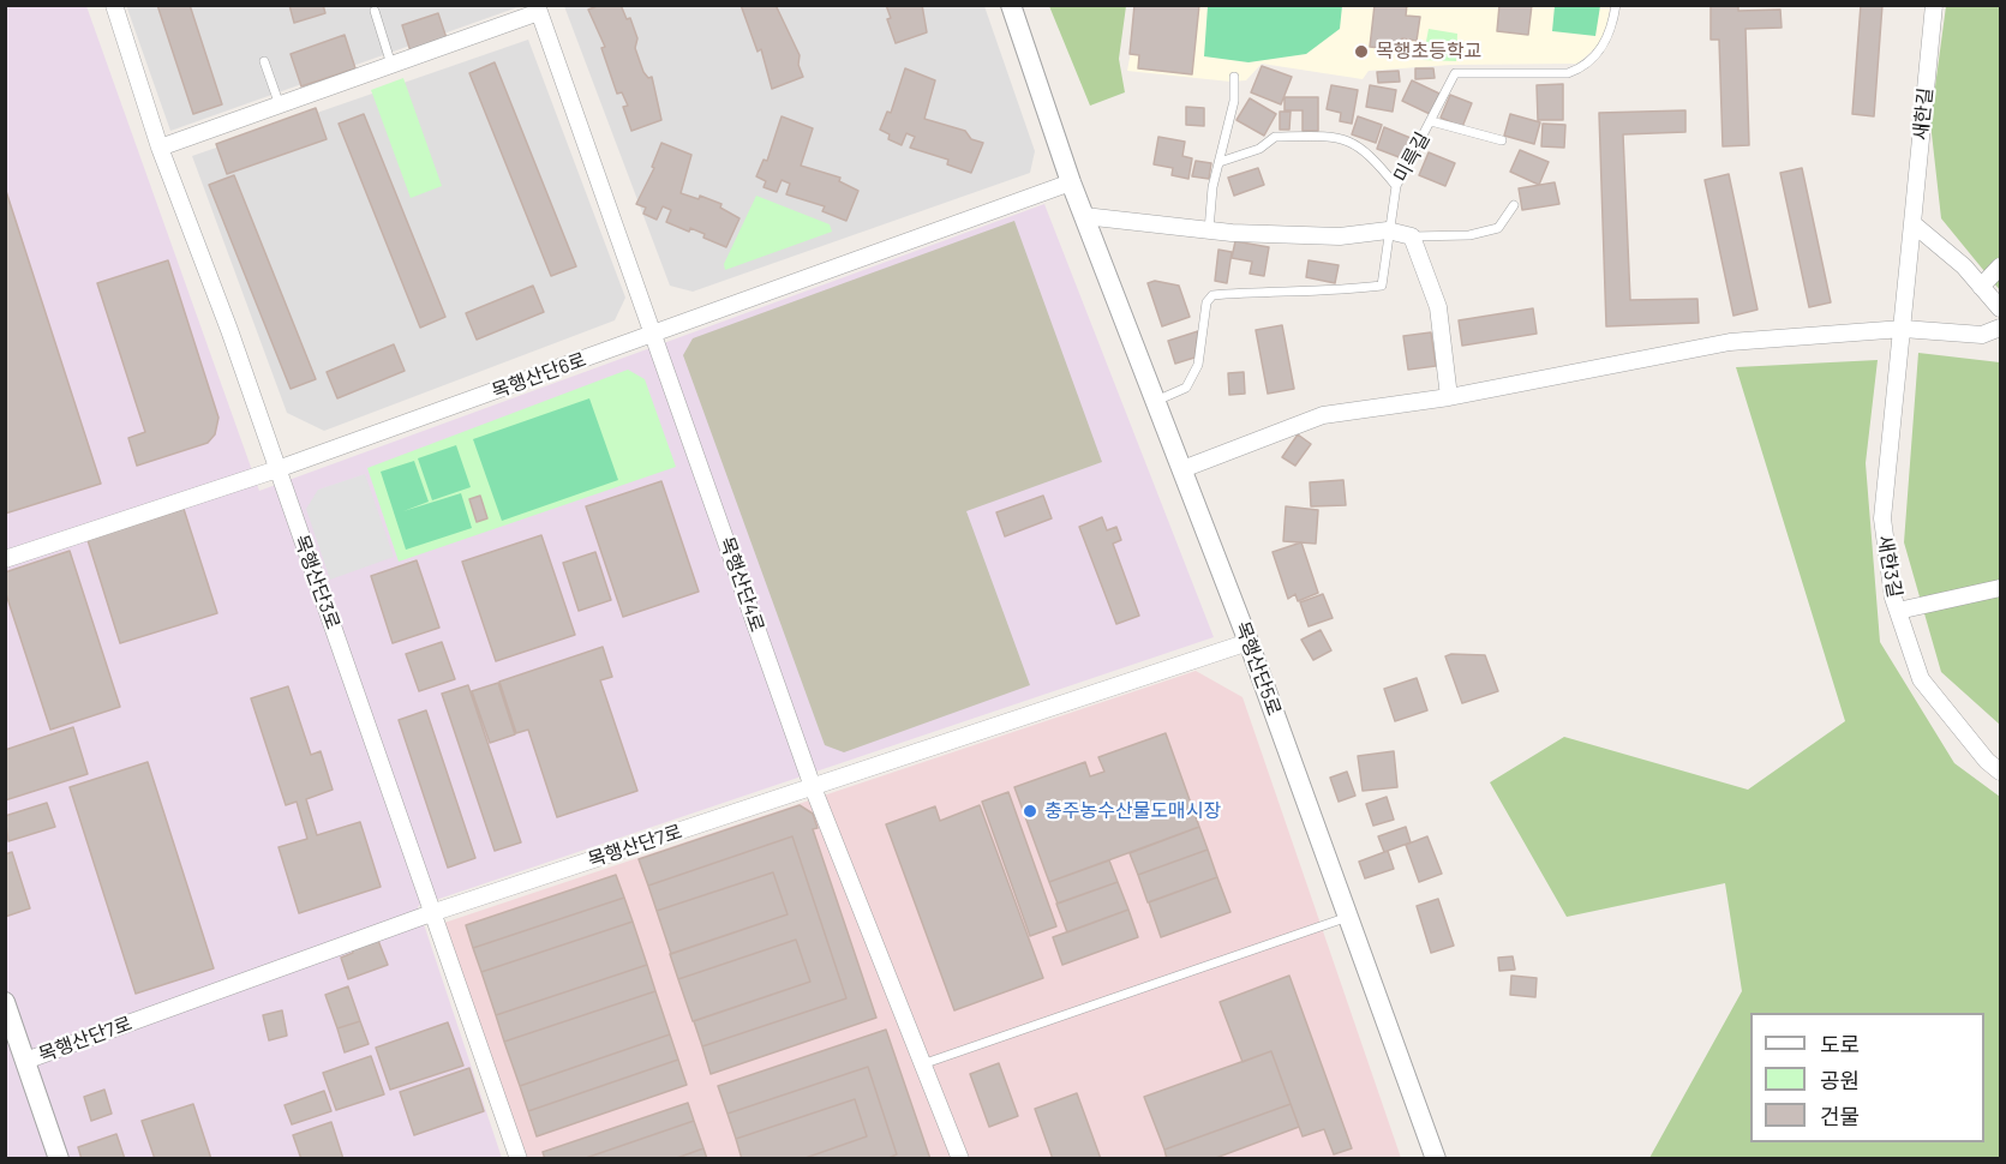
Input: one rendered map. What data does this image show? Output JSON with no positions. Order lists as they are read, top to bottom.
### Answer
{
  "streets": {
    "street": [
      "새한길",
      "목행산단6로",
      "새한3길",
      "목행산단3로",
      "목행산단4로",
      "목행산단5로",
      "목행산단7로"
    ],
    "lane": ["미륵길"]
  },
  "crossings": [
    ["새한길", "새한3길"],
    ["미륵길", "목행산단5로"],
    ["목행산단6로", "목행산단3로"],
    ["목행산단6로", "목행산단4로"],
    ["목행산단6로", "목행산단5로"],
    ["목행산단3로", "목행산단7로"],
    ["목행산단4로", "목행산단7로"],
    ["목행산단5로", "목행산단7로"]
  ],
  "places": ["목행초등학교", "충주농수산물도매시장"],
  "legend": ["도로", "공원", "건물"]
}
